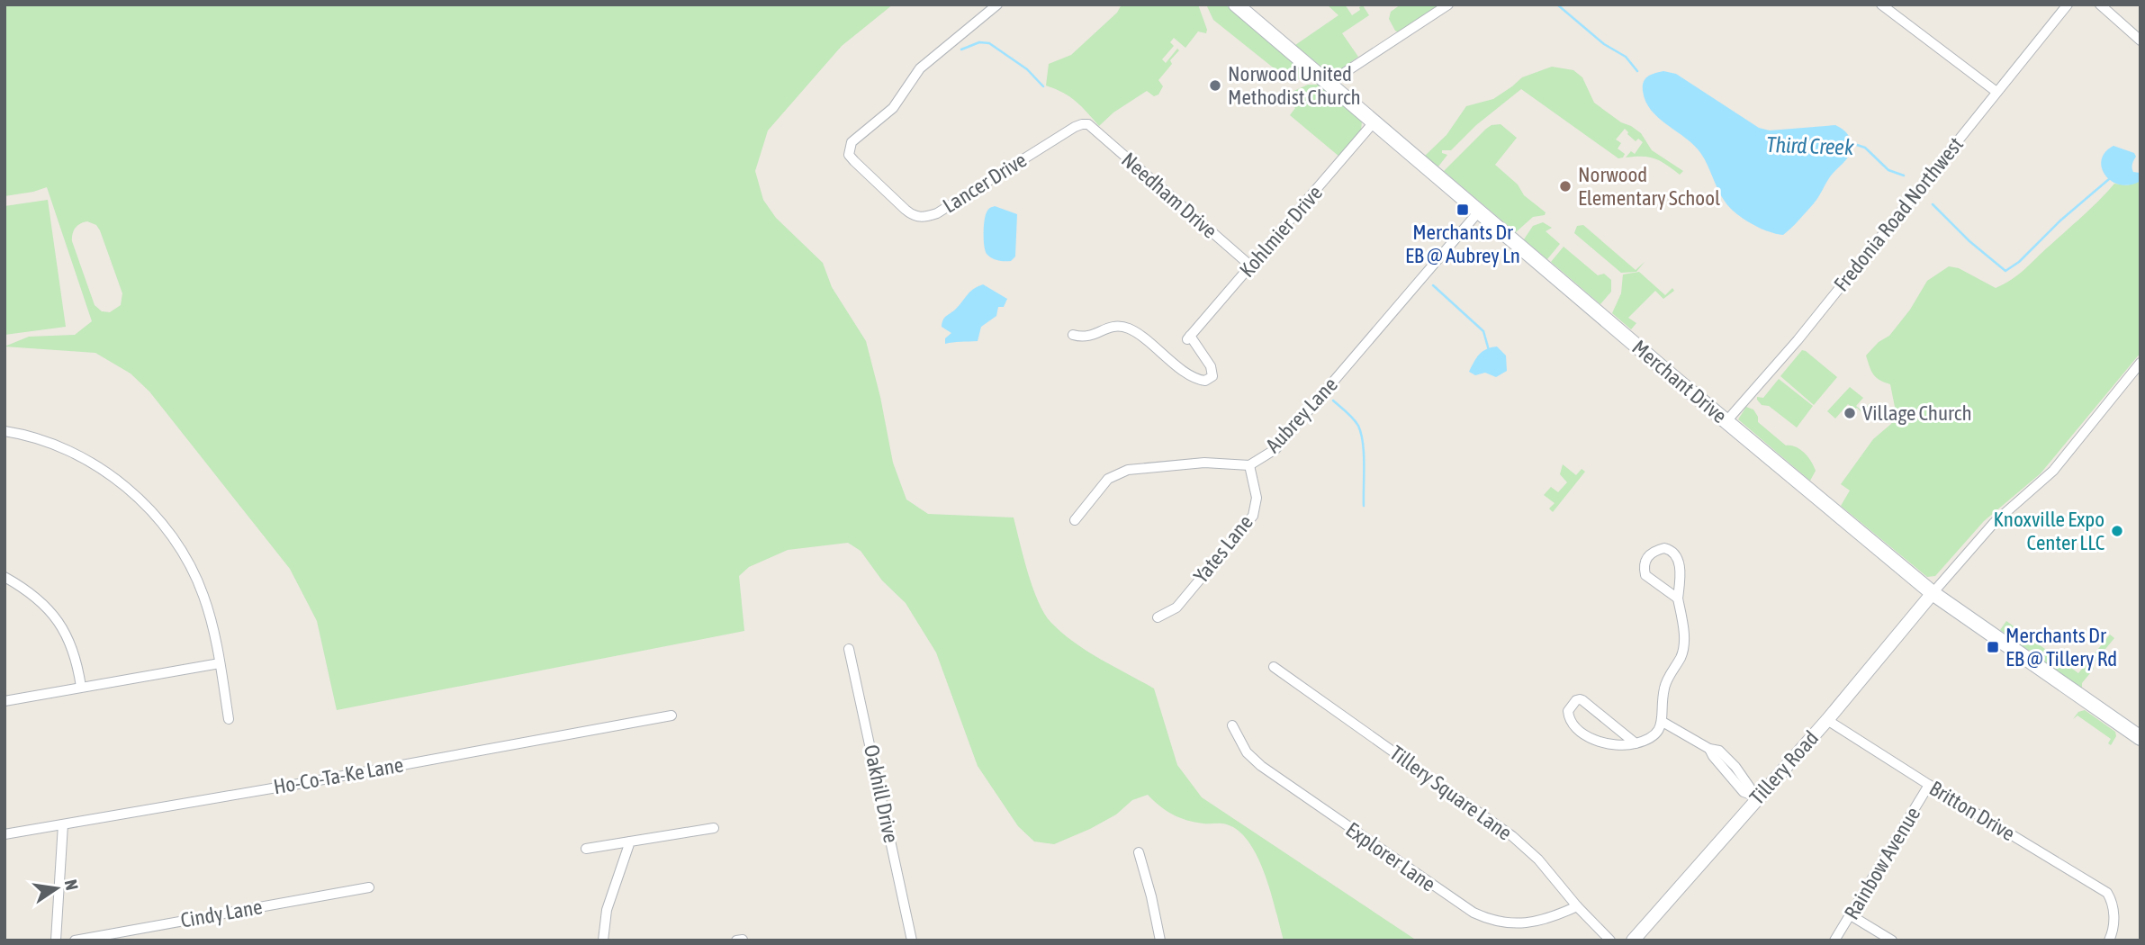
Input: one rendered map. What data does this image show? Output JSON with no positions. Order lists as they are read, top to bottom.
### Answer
{
  "streets": {
    "main road": ["Merchant Drive"],
    "street": [
      "Lancer Drive",
      "Needham Drive",
      "Fredonia Road Northwest",
      "Kohlmier Drive",
      "Aubrey Lane",
      "Yates Lane",
      "Tillery Road",
      "Ho-Co-Ta-Ke Lane",
      "Tillery Square Lane",
      "Oakhill Drive",
      "Britton Drive",
      "Explorer Lane",
      "Rainbow Avenue",
      "Cindy Lane"
    ]
  },
  "crossings": [
    ["Lancer Drive", "Needham Drive"],
    ["Needham Drive", "Kohlmier Drive"],
    ["Fredonia Road Northwest", "Merchant Drive"],
    ["Kohlmier Drive", "Merchant Drive"],
    ["Merchant Drive", "Aubrey Lane"],
    ["Merchant Drive", "Tillery Road"],
    ["Aubrey Lane", "Yates Lane"],
    ["Tillery Road", "Britton Drive"],
    ["Tillery Square Lane", "Explorer Lane"],
    ["Britton Drive", "Rainbow Avenue"]
  ],
  "water": ["Third Creek"],
  "places": {
    "other": [
      "Norwood United Methodist Church",
      "Norwood Elementary School",
      "Village Church",
      "Knoxville Expo Center LLC"
    ],
    "transit": ["Merchants Dr EB @ Aubrey Ln", "Merchants Dr EB @ Tillery Rd"]
  },
  "north": "right"
}
